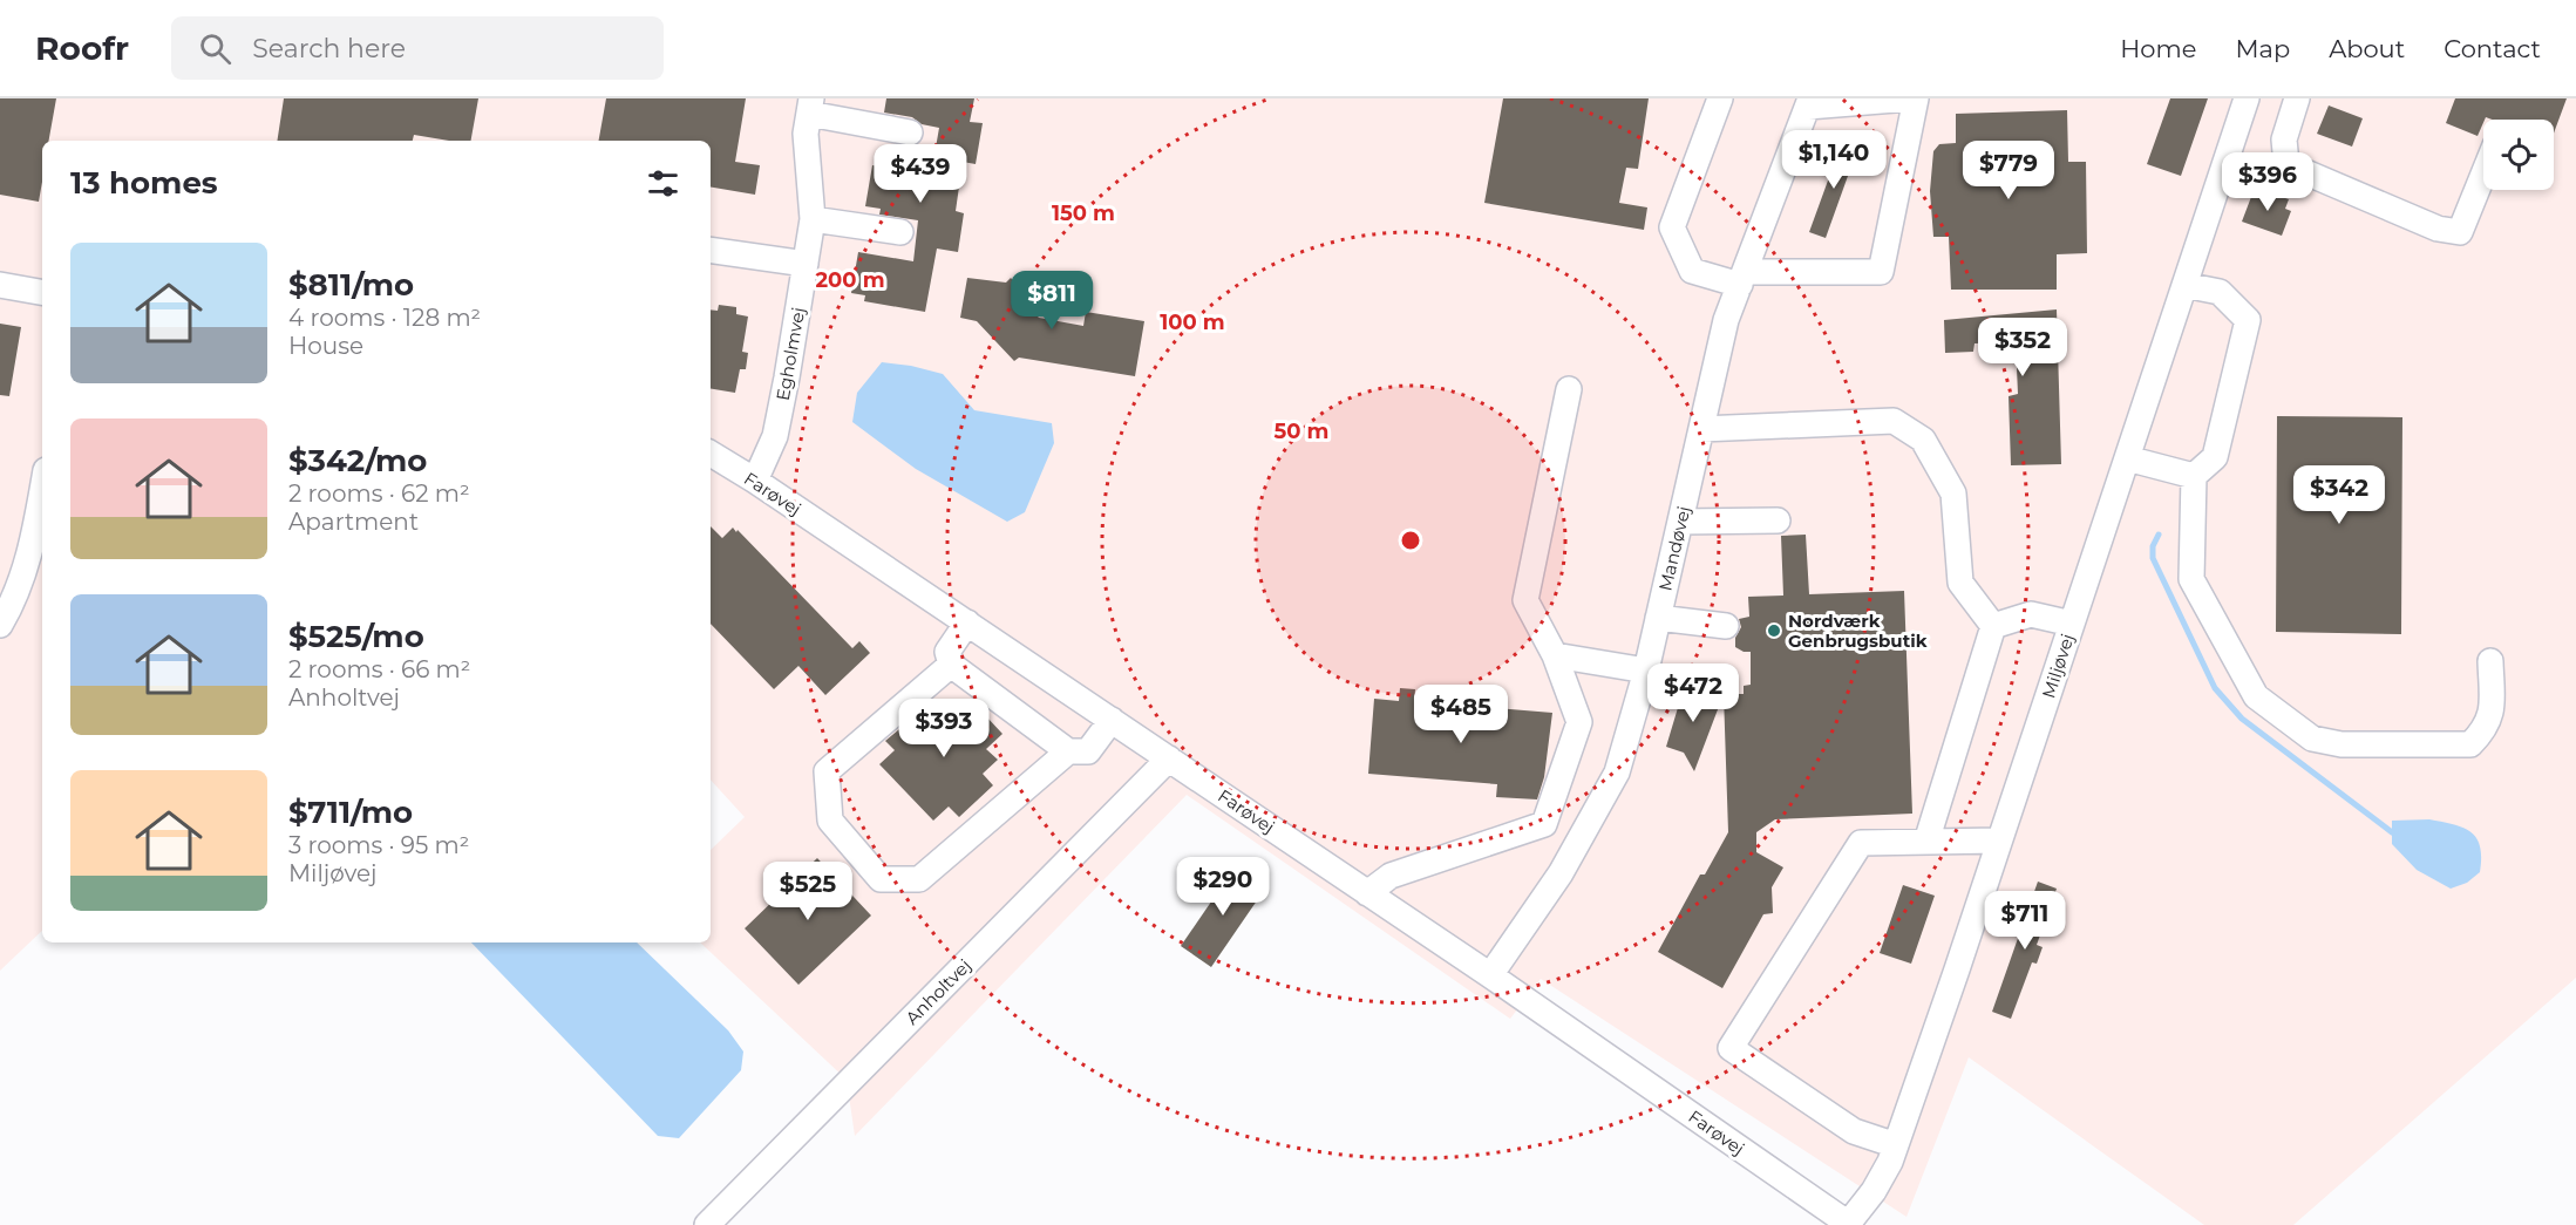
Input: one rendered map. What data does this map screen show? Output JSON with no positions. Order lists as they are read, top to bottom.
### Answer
{
  "streets": {
    "street": [
      "Egholmvej",
      "Farøvej",
      "Mandøvej",
      "Miljøvej",
      "Anholtvej"
    ]
  },
  "crossings": [
    ["Egholmvej", "Farøvej"],
    ["Farøvej", "Mandøvej"],
    ["Farøvej", "Miljøvej"],
    ["Farøvej", "Anholtvej"]
  ],
  "places": ["Nordværk Genbrugsbutik"],
  "page": {
    "header": "Roofr",
    "search": "Search here",
    "nav": [
      "Home",
      "Map",
      "About",
      "Contact"
    ],
    "price": [
      "$1,140",
      "$779",
      "$439",
      "$396",
      "$811",
      "$352",
      "$342",
      "$472",
      "$485",
      "$393",
      "$290",
      "$525",
      "$711"
    ],
    "heading": "13 homes",
    "list": [
      {
        "name": "$811/mo",
        "note": "4 rooms · 128 m² · House"
      },
      {
        "name": "$342/mo",
        "note": "2 rooms · 62 m² · Apartment"
      },
      {
        "name": "$525/mo",
        "note": "2 rooms · 66 m² · Anholtvej"
      },
      {
        "name": "$711/mo",
        "note": "3 rooms · 95 m² · Miljøvej"
      }
    ]
  },
  "rings": [
    "150 m",
    "200 m",
    "100 m",
    "50 m"
  ]
}
